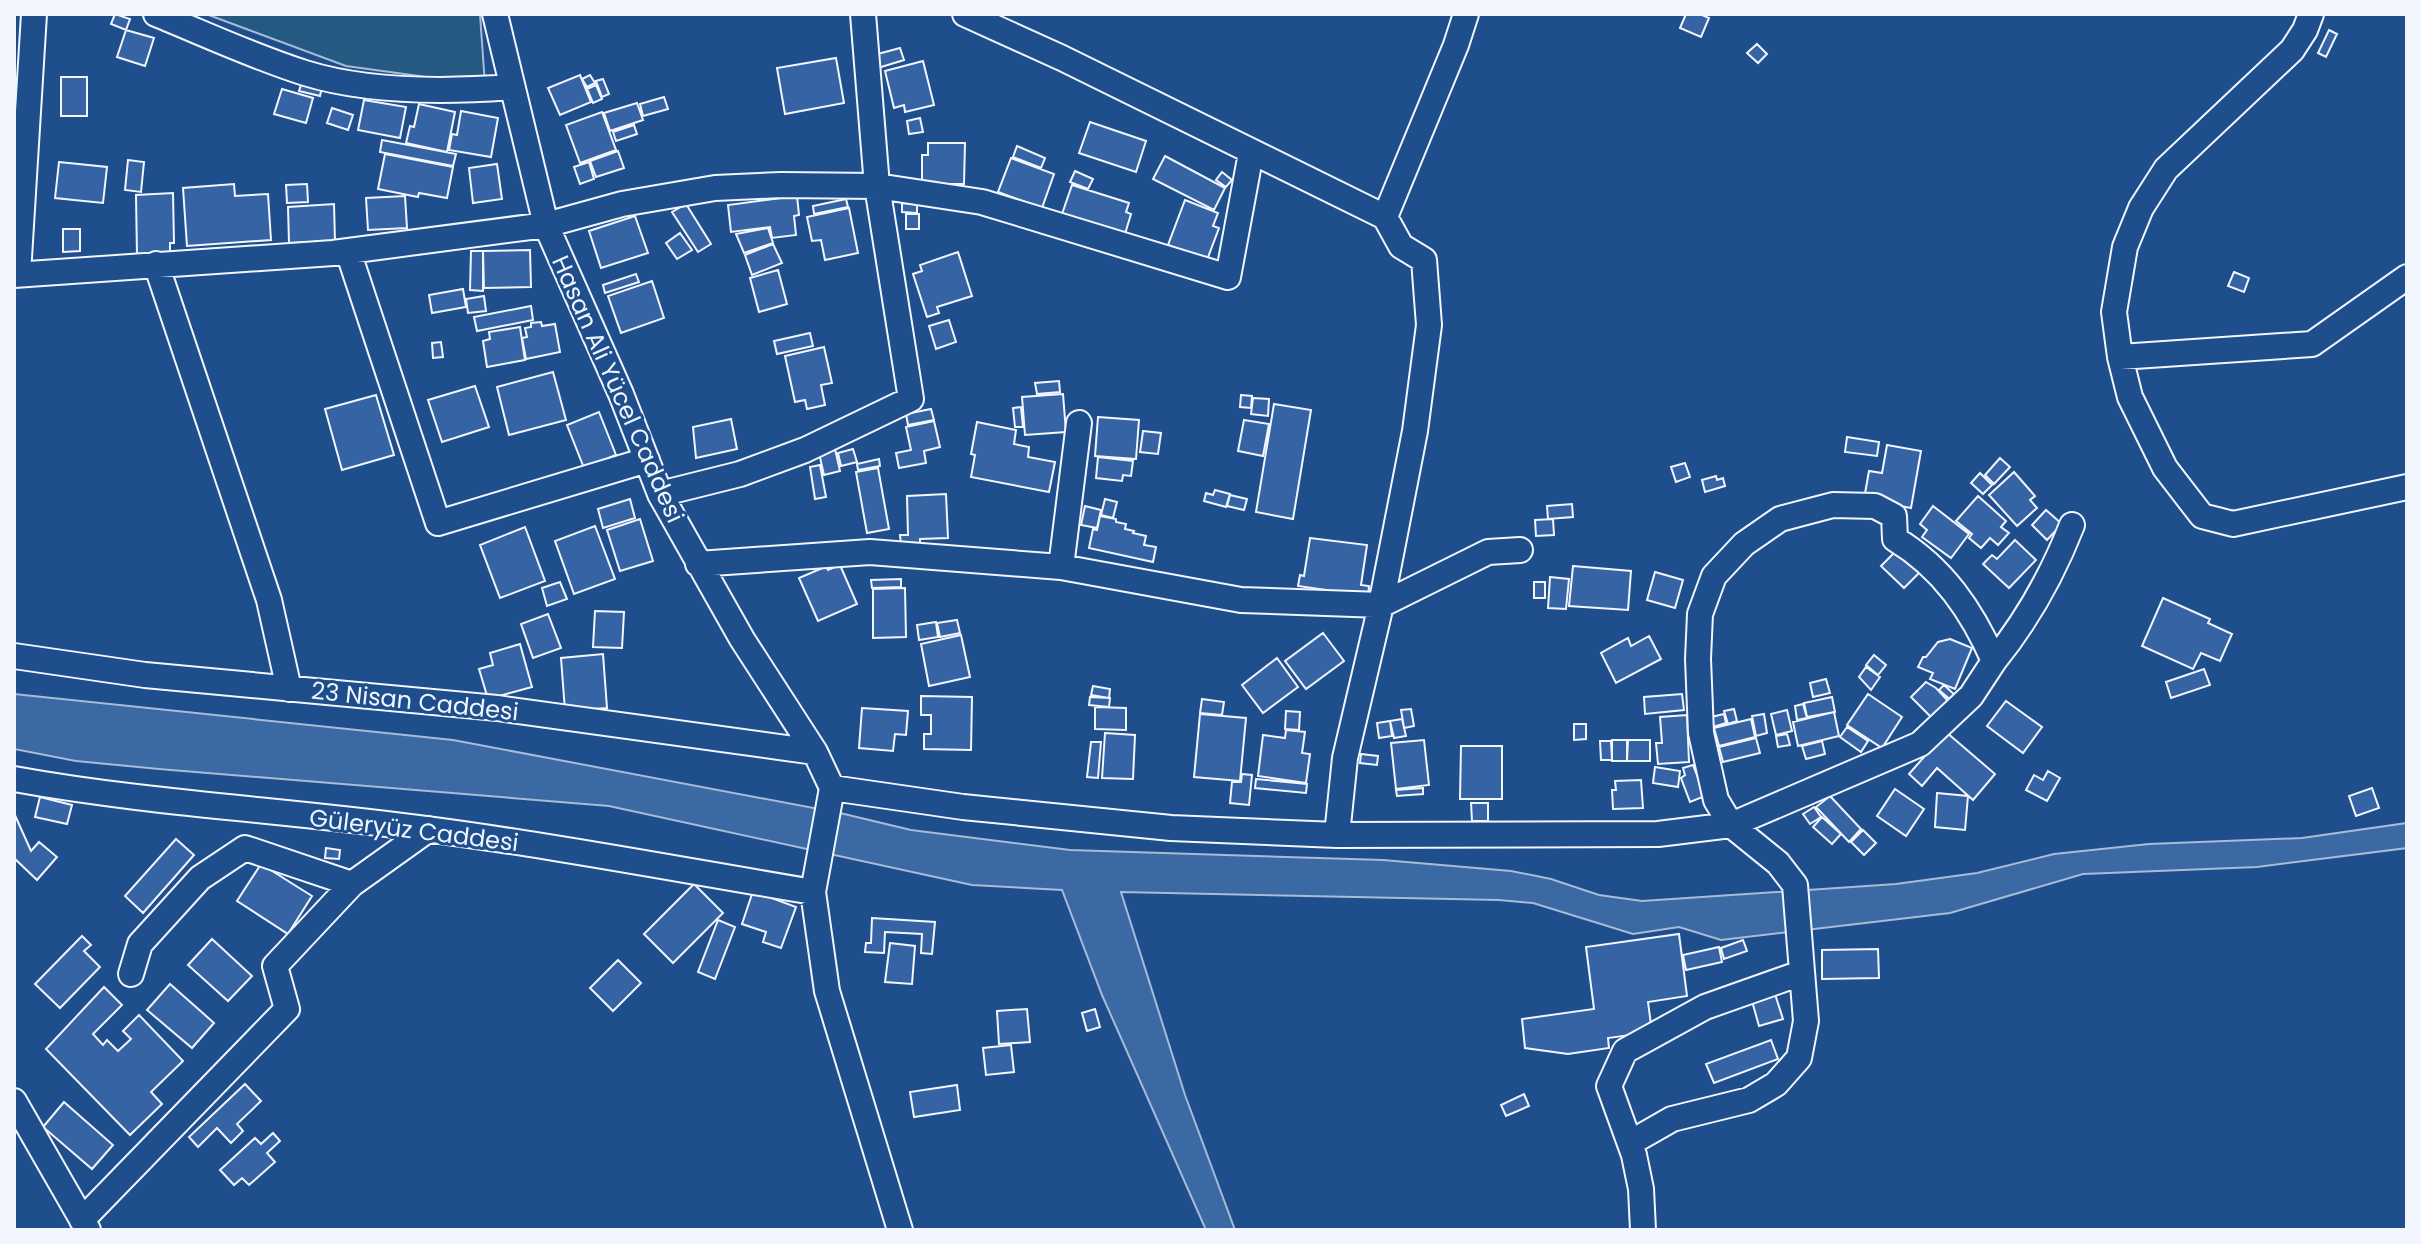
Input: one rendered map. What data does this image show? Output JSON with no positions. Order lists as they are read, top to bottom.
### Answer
{
  "streets": {
    "street": ["Hasan Ali Yücel Caddesi", "23 Nisan Caddesi", "Güleryüz Caddesi"]
  },
  "crossings": [
    ["Hasan Ali Yücel Caddesi", "23 Nisan Caddesi"]
  ]
}
